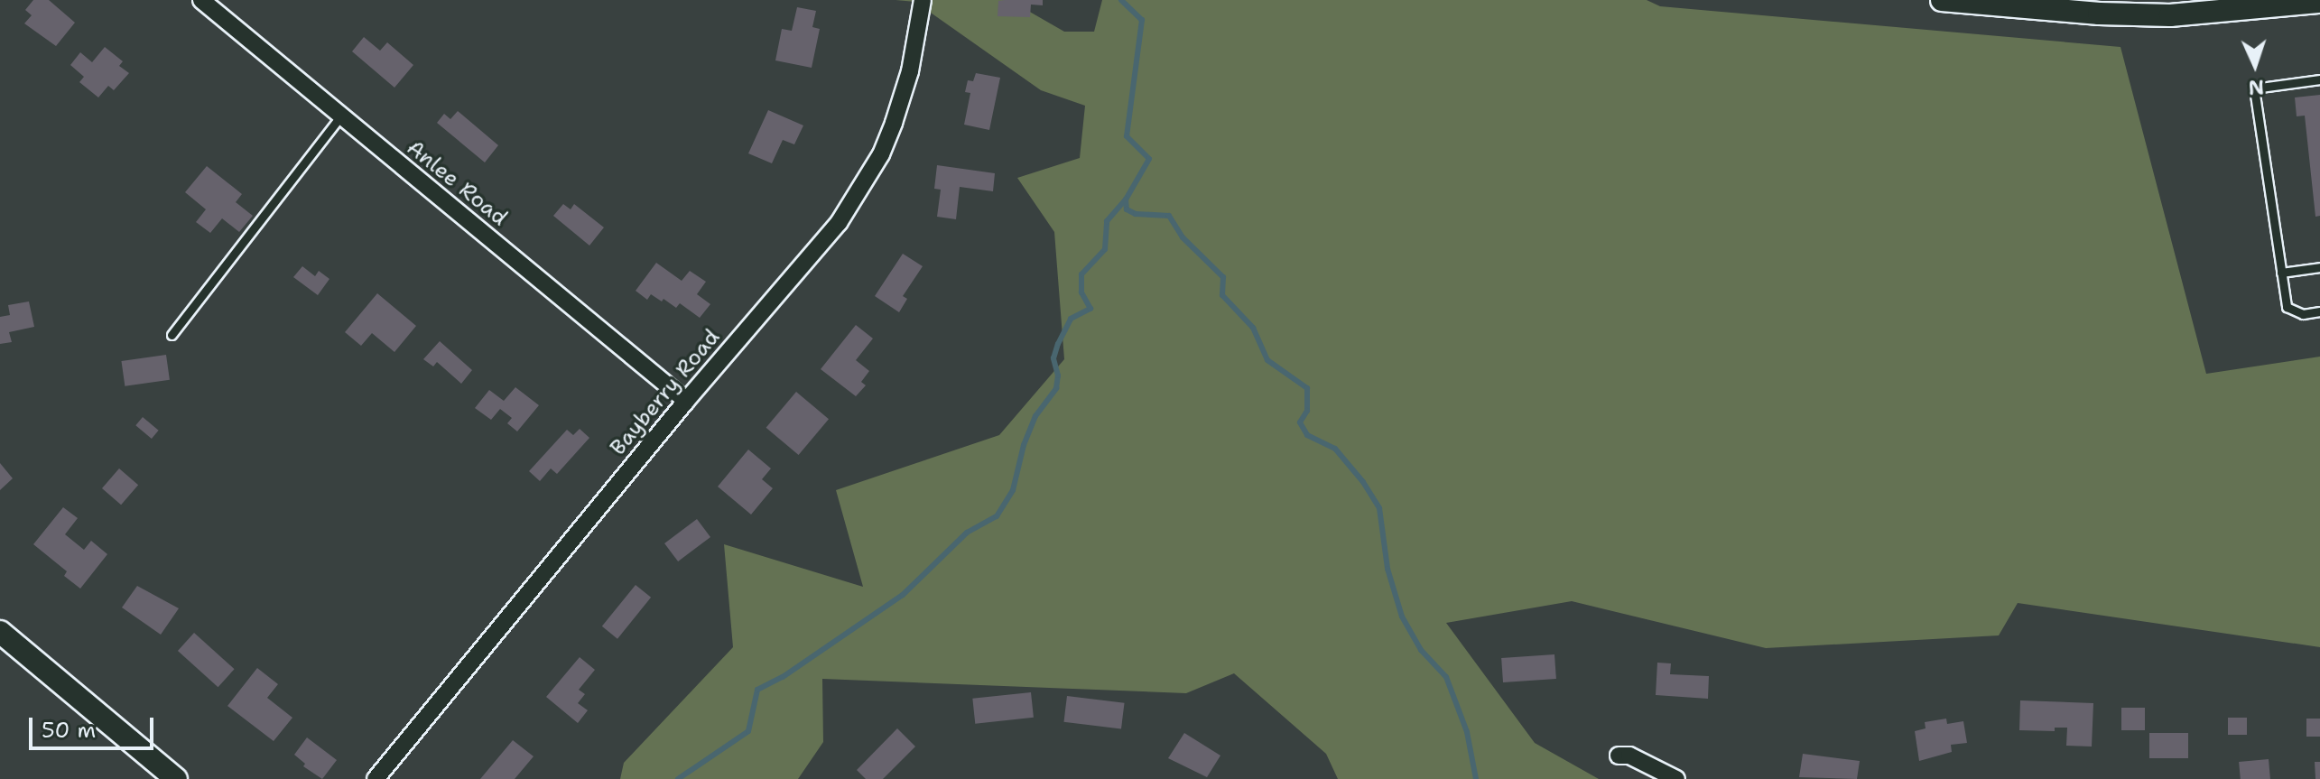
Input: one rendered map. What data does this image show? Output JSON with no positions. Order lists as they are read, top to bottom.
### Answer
{
  "streets": {
    "street": ["Anlee Road", "Bayberry Road"]
  },
  "crossings": [
    ["Anlee Road", "Bayberry Road"]
  ],
  "scale_bar": "50 m",
  "north": "bottom"
}
